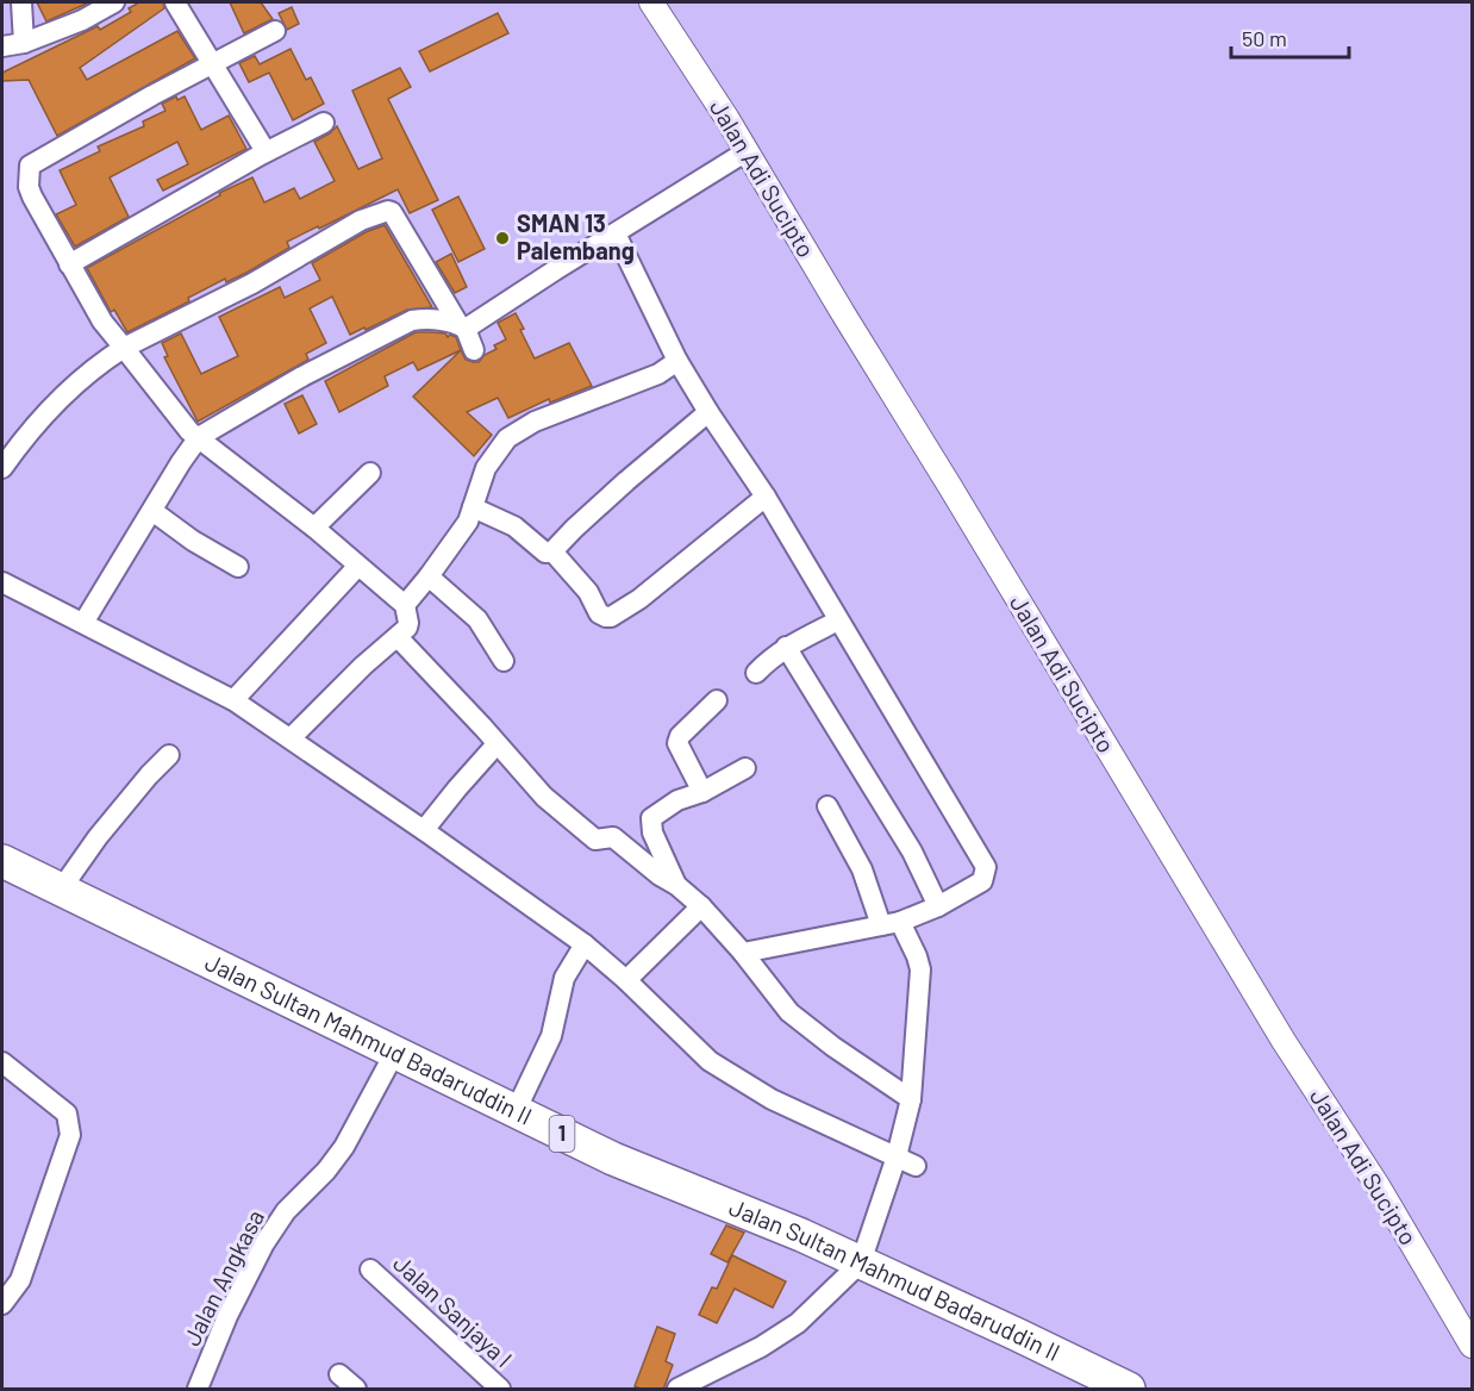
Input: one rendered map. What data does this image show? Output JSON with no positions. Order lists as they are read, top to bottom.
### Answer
{
  "streets": {
    "highway": ["Jalan Sultan Mahmud Badaruddin II", "1"],
    "street": ["Jalan Adi Sucipto", "Jalan Angkasa", "Jalan Sanjaya I"]
  },
  "crossings": [
    ["Jalan Sultan Mahmud Badaruddin II", "Jalan Angkasa"]
  ],
  "places": ["SMAN 13 Palembang"],
  "scale_bar": "50 m"
}
